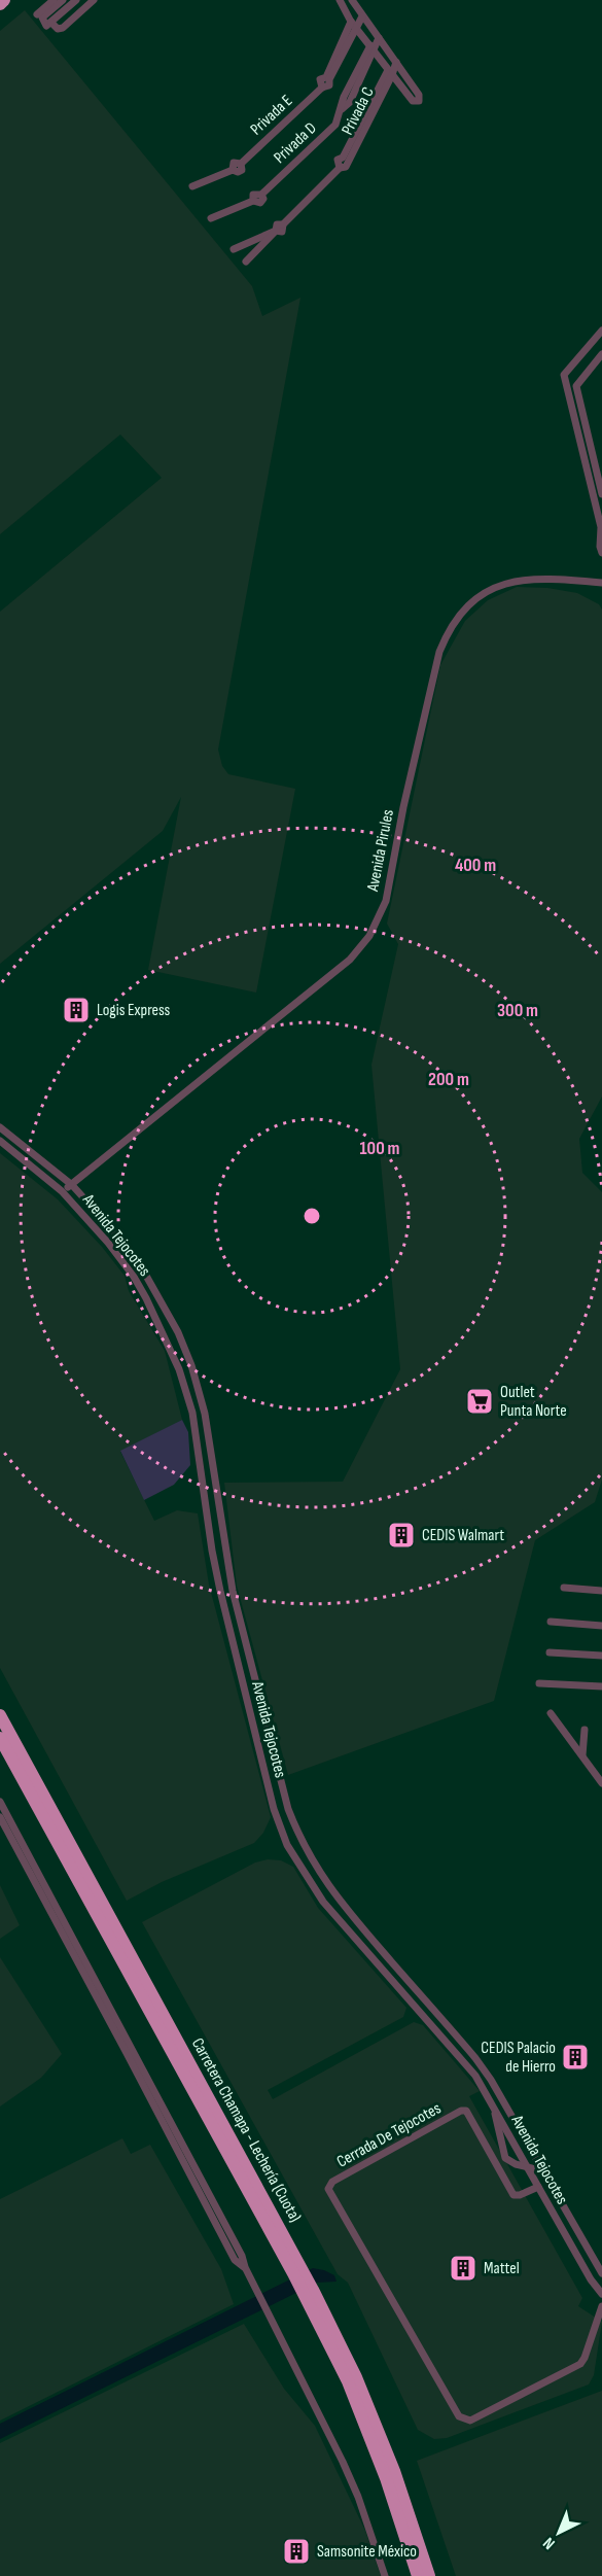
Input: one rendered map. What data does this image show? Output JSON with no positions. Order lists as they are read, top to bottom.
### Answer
{
  "streets": {
    "highway": ["Carretera Chamapa - Lechería (Cuota)"],
    "street": [
      "Privada C",
      "Privada E",
      "Privada D",
      "Avenida Pirules",
      "Avenida Tejocotes",
      "Cerrada De Tejocotes"
    ]
  },
  "crossings": [
    ["Avenida Pirules", "Avenida Tejocotes"],
    ["Avenida Tejocotes", "Cerrada De Tejocotes"]
  ],
  "places": {
    "building": [
      "Logis Express",
      "CEDIS Walmart",
      "CEDIS Palacio de Hierro",
      "Mattel",
      "Samsonite México"
    ],
    "supermarket": ["Outlet Punta Norte"]
  },
  "north": "bottom left",
  "rings": [
    "400 m",
    "300 m",
    "200 m",
    "100 m"
  ]
}
